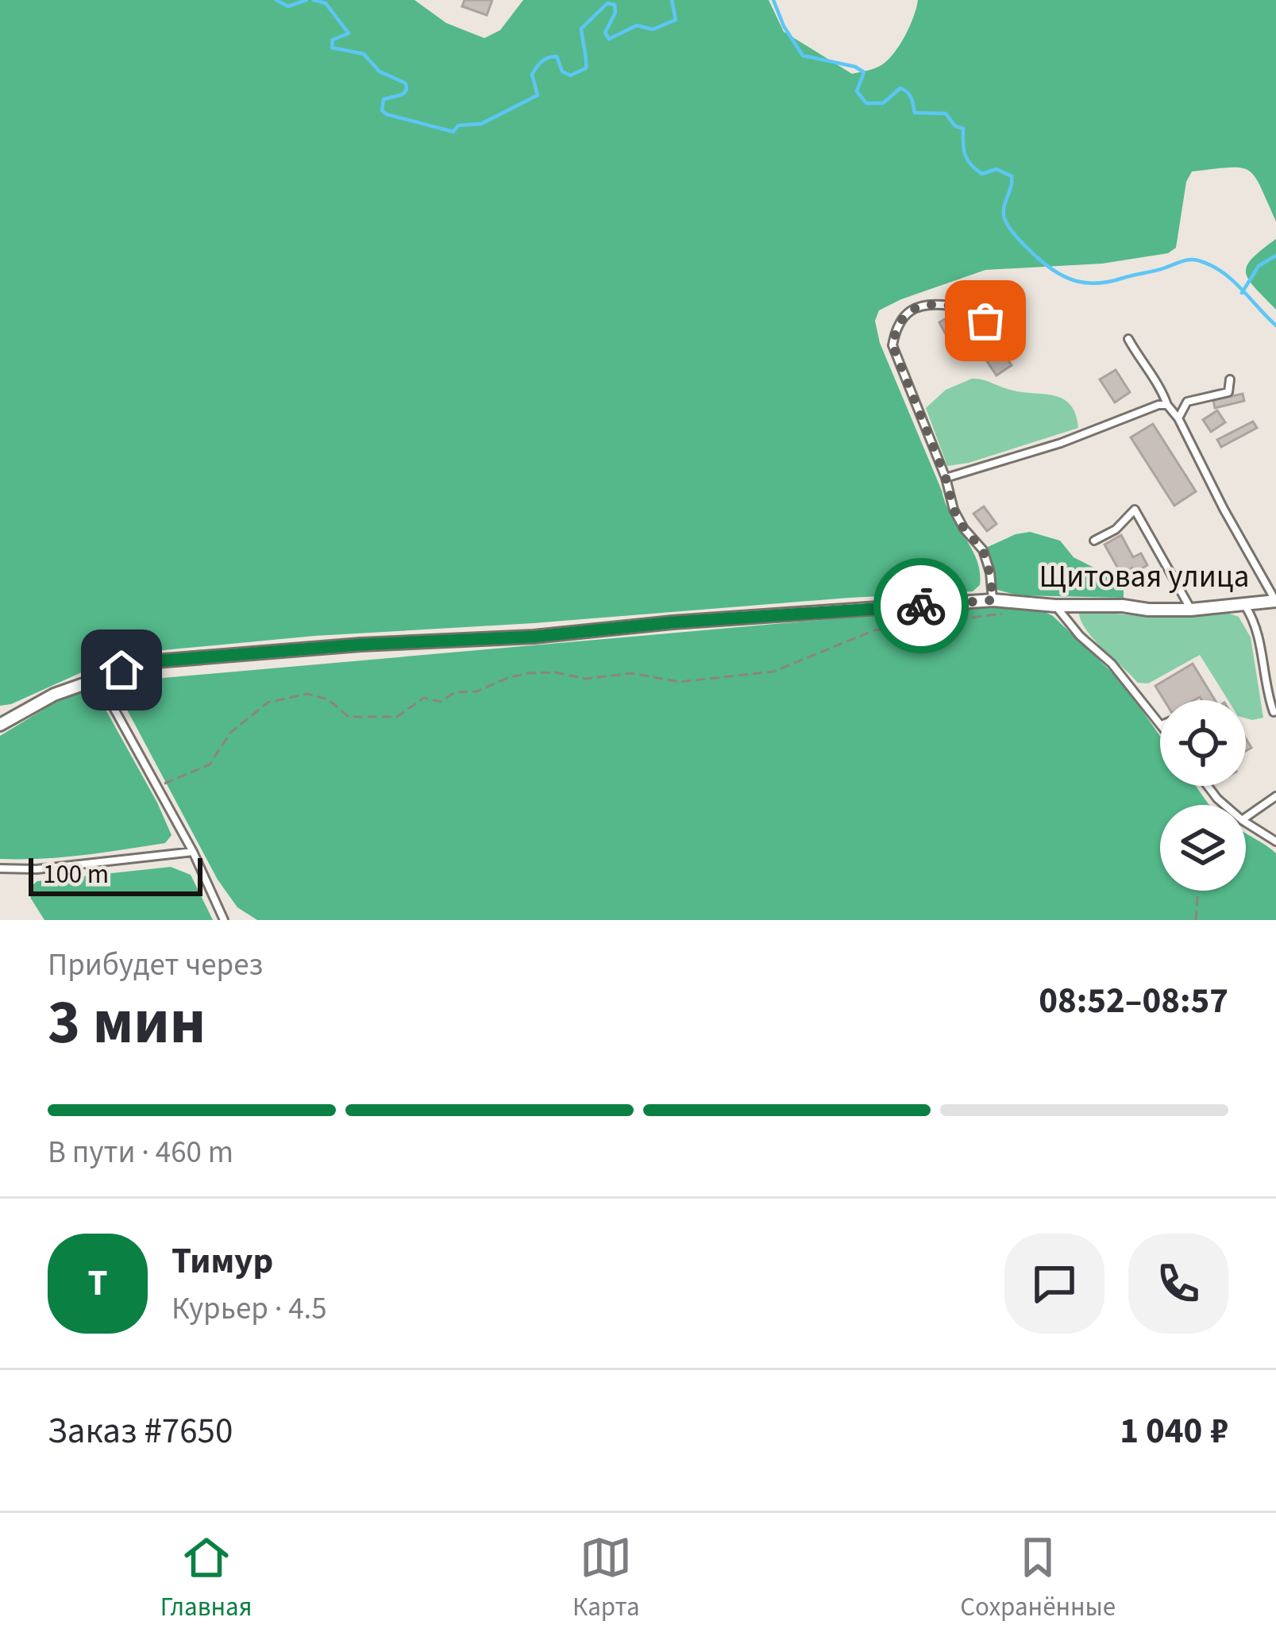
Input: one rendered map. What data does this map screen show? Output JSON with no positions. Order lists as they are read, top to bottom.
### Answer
{
  "streets": {
    "street": ["Щитовая улица"]
  },
  "scale_bar": "100 m",
  "page": {
    "scale": "100 m",
    "heading": ["3 мин", "Прибудет через", "08:52–08:57"],
    "panel": [
      "Тимур",
      "Курьер · 4.5",
      "Заказ #7650",
      "1 040 ₽"
    ],
    "bar": "В пути · 460 m",
    "round": "Т",
    "tabs": ["Главная", "Карта", "Сохранённые"]
  }
}
